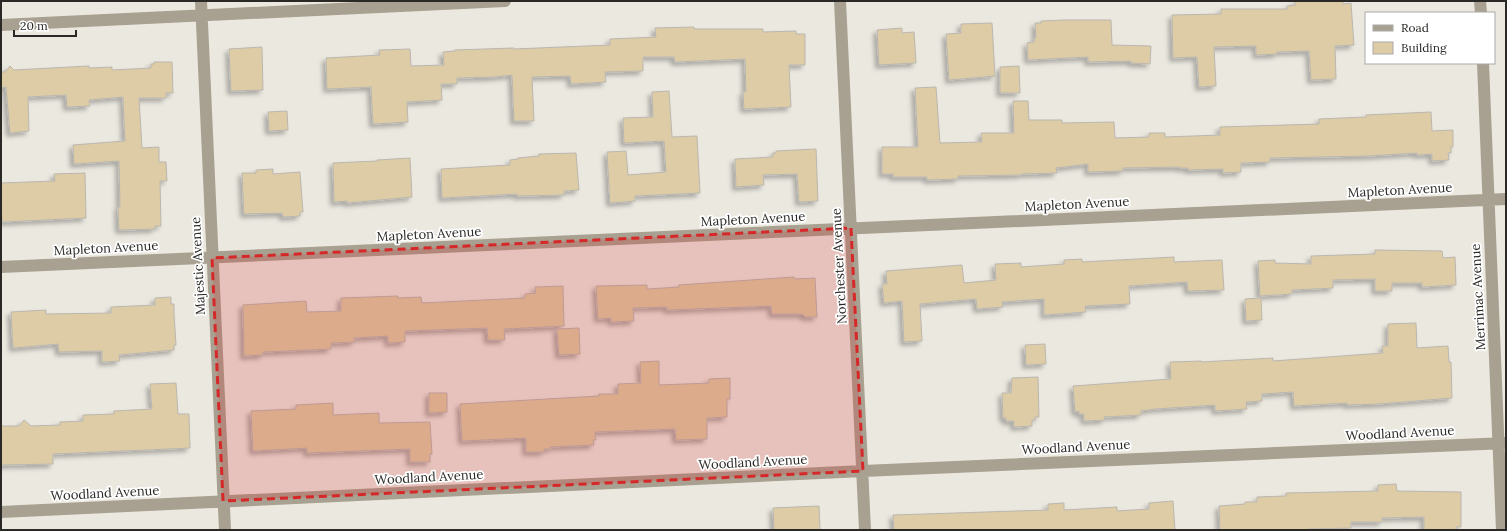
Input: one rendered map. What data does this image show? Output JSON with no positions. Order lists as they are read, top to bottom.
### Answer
{
  "streets": {
    "street": [
      "Mapleton Avenue",
      "Majestic Avenue",
      "Norchester Avenue",
      "Merrimac Avenue",
      "Woodland Avenue"
    ]
  },
  "crossings": [
    ["Mapleton Avenue", "Majestic Avenue"],
    ["Mapleton Avenue", "Norchester Avenue"],
    ["Mapleton Avenue", "Merrimac Avenue"],
    ["Majestic Avenue", "Woodland Avenue"],
    ["Norchester Avenue", "Woodland Avenue"],
    ["Merrimac Avenue", "Woodland Avenue"]
  ],
  "legend": ["Road", "Building"],
  "scale_bar": "20 m"
}
